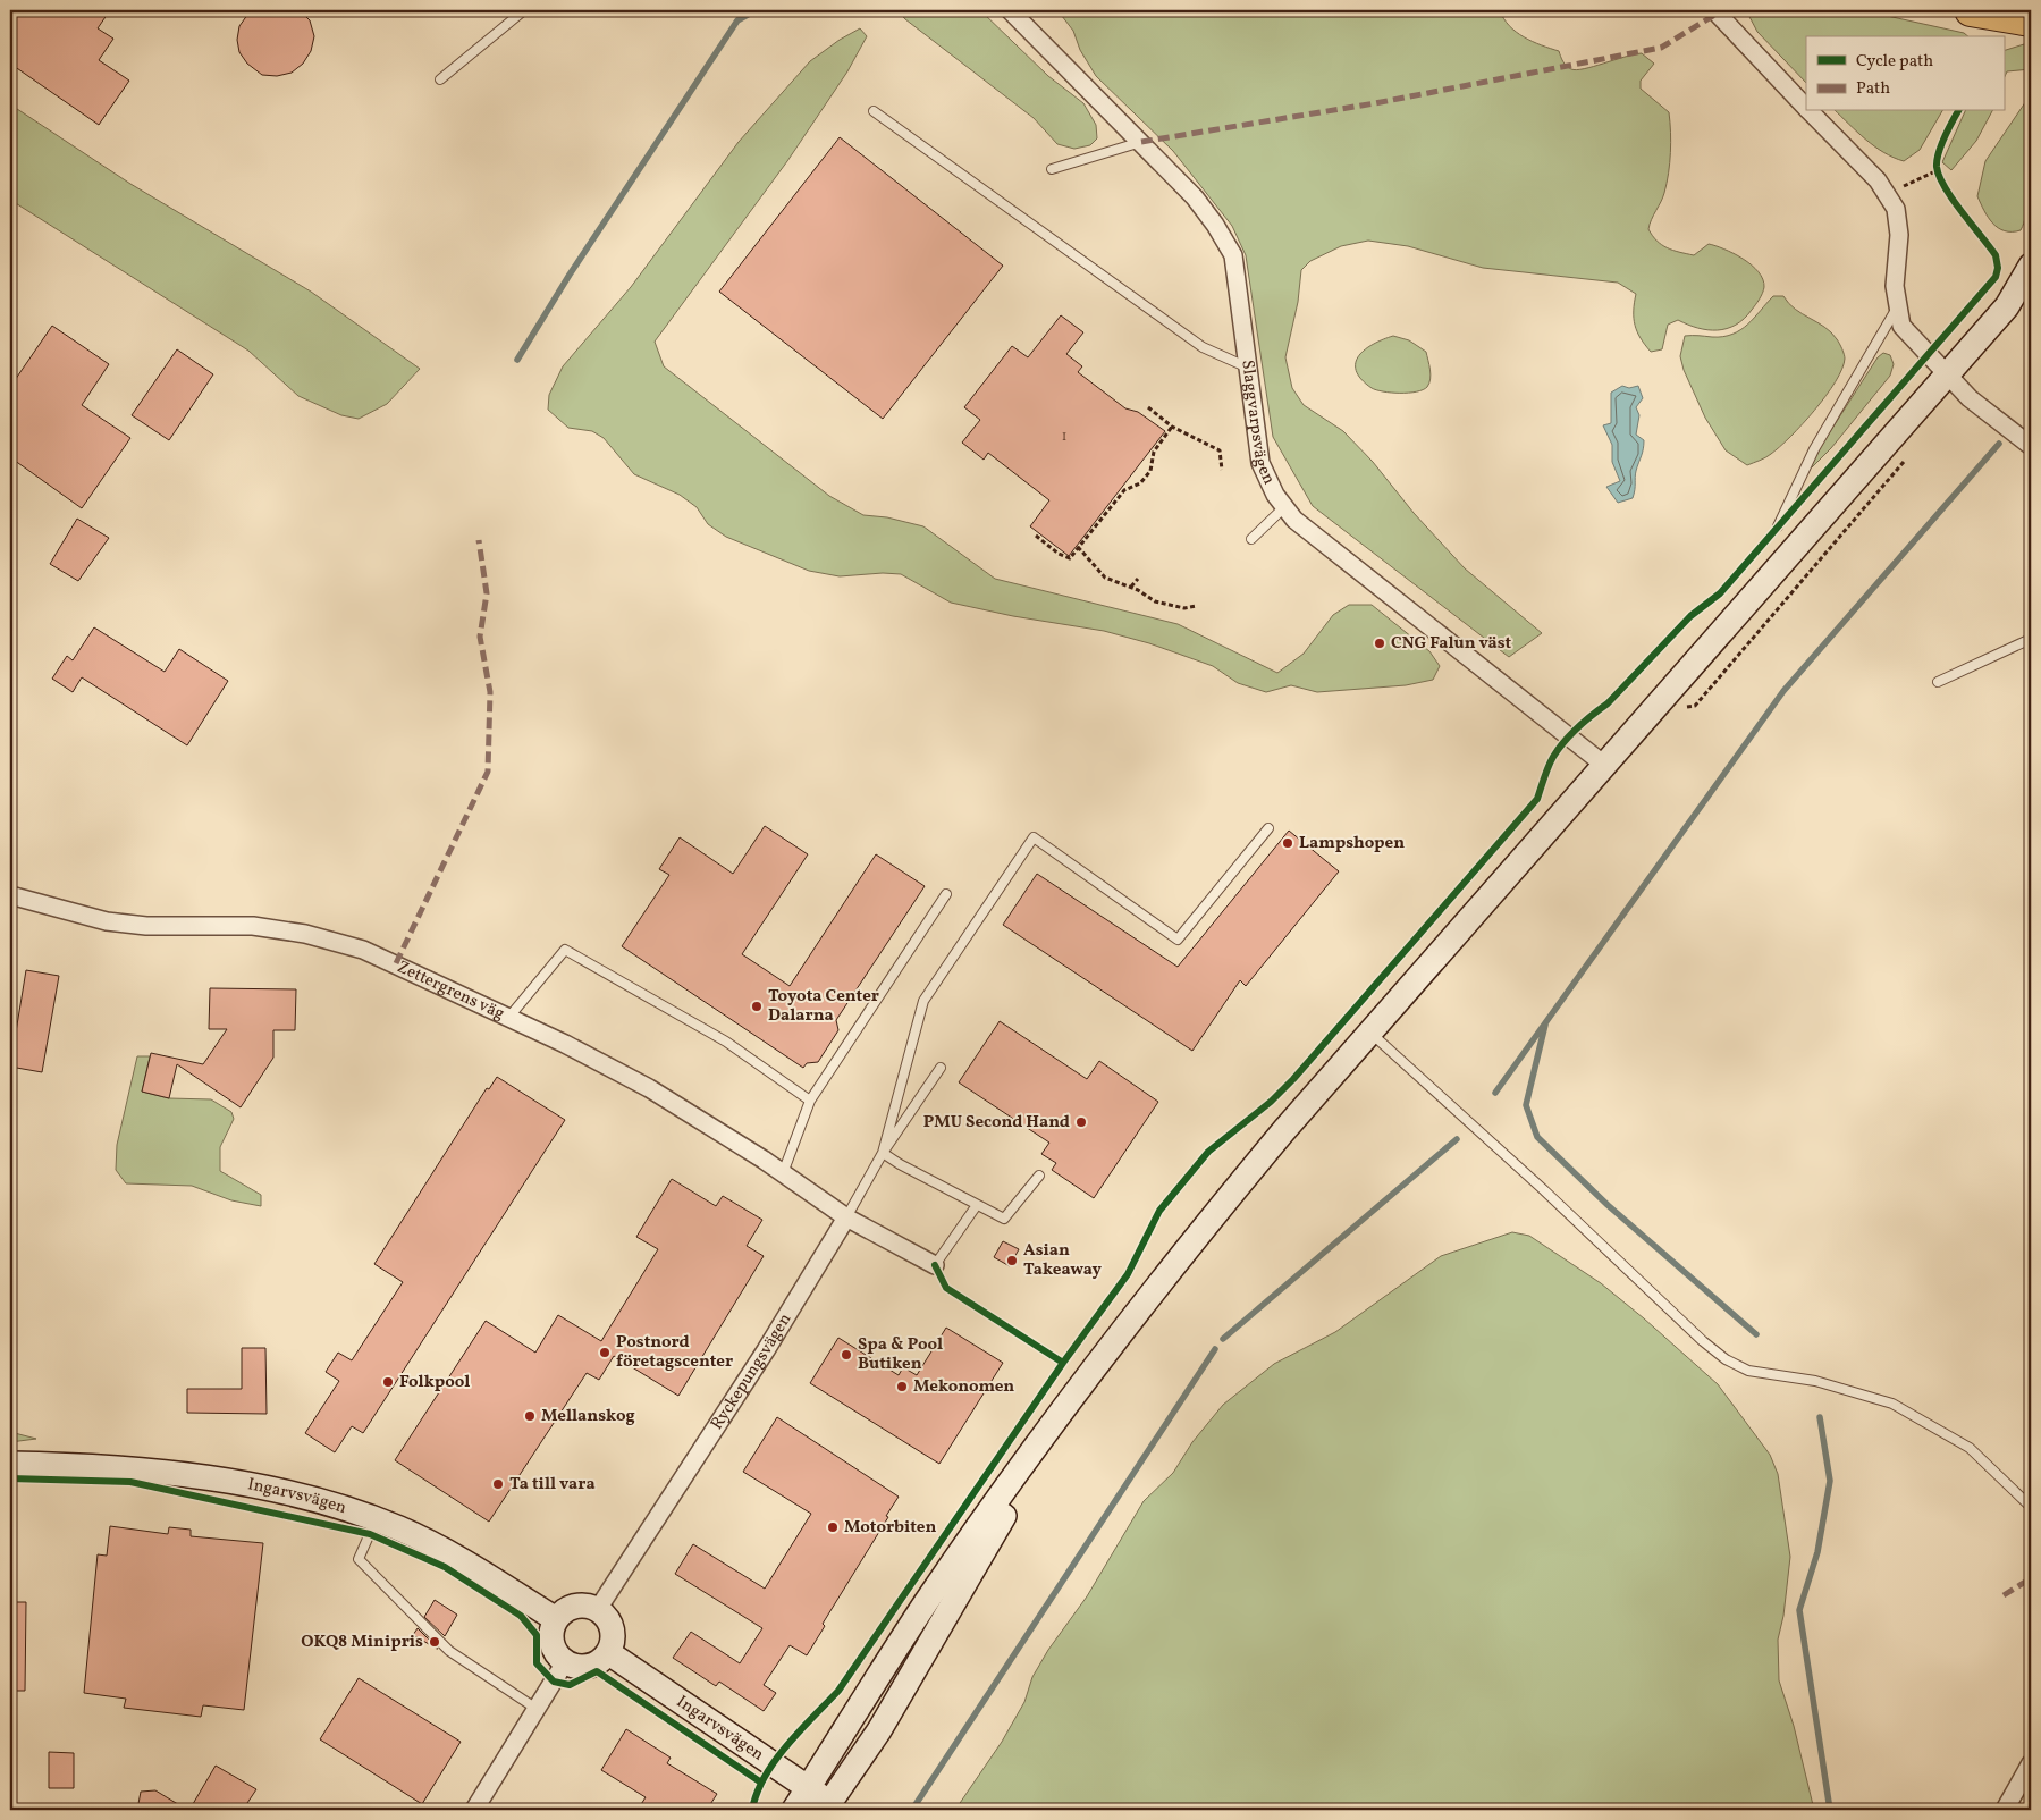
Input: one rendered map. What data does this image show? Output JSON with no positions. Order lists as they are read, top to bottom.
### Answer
{
  "streets": {
    "main road": ["Ingarvsvägen"],
    "street": ["Slaggvarpsvägen", "Zettergrens väg", "Ryckepungsvägen"]
  },
  "crossings": [
    ["Zettergrens väg", "Ryckepungsvägen"],
    ["Ryckepungsvägen", "Ingarvsvägen"]
  ],
  "places": [
    "CNG Falun väst",
    "Lampshopen",
    "Toyota Center Dalarna",
    "PMU Second Hand",
    "Asian Takeaway",
    "Postnord företagscenter",
    "Spa & Pool Butiken",
    "Folkpool",
    "Mekonomen",
    "Mellanskog",
    "Ta till vara",
    "Motorbiten",
    "OKQ8 Minipris"
  ],
  "house_numbers": ["1"],
  "legend": ["Cycle path", "Path"]
}
